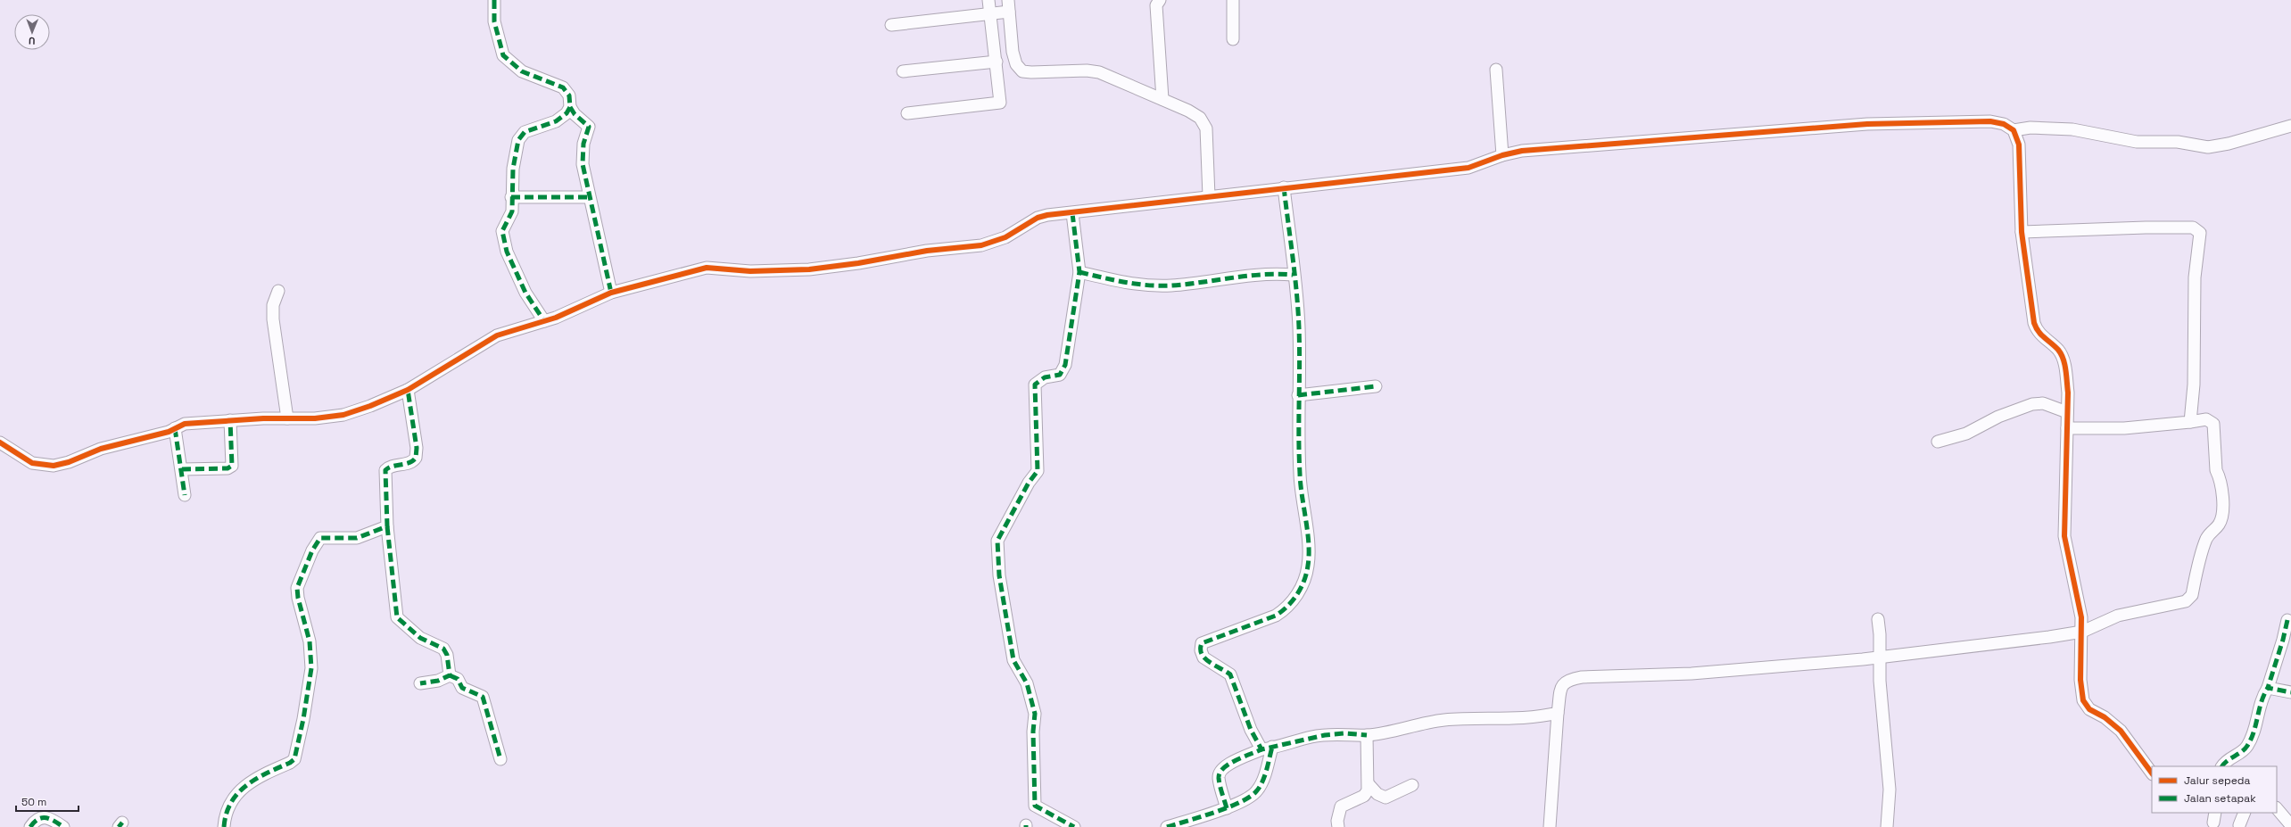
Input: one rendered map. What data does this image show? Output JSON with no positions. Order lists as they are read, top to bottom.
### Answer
{
  "legend": ["Jalur sepeda", "Jalan setapak"],
  "scale_bar": "50 m",
  "north": "bottom"
}
